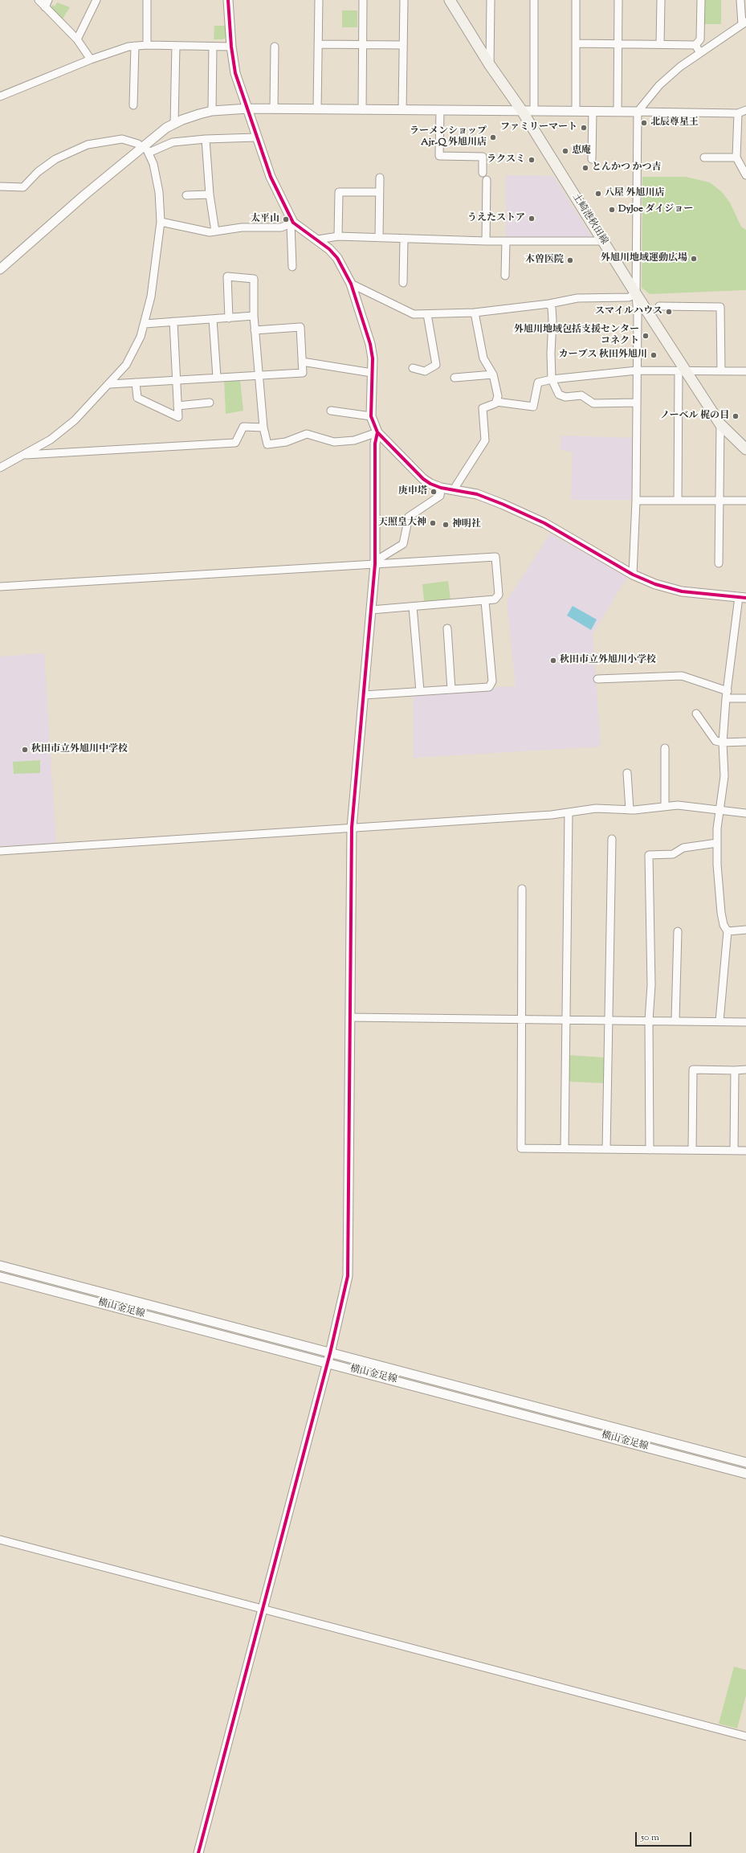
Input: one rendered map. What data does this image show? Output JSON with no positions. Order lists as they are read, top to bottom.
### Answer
{
  "streets": {
    "main road": ["土崎港秋田線"],
    "street": ["横山金足線"]
  },
  "places": [
    "北辰尊星王",
    "ファミリーマート",
    "ラーメンショップ Ajr-Q 外旭川店",
    "恵庵",
    "ラクスミ",
    "とんかつ かつ吉",
    "八屋 外旭川店",
    "DyJoe ダイジョー",
    "うえたストア",
    "太平山",
    "外旭川地域運動広場",
    "木曽医院",
    "スマイルハウス",
    "外旭川地域包括支援センター コネクト",
    "カーブス 秋田外旭川",
    "ノーベル 梶の目",
    "庚申塔",
    "天照皇大神",
    "神明社",
    "秋田市立外旭川小学校",
    "秋田市立外旭川中学校"
  ],
  "scale_bar": "50 m"
}
